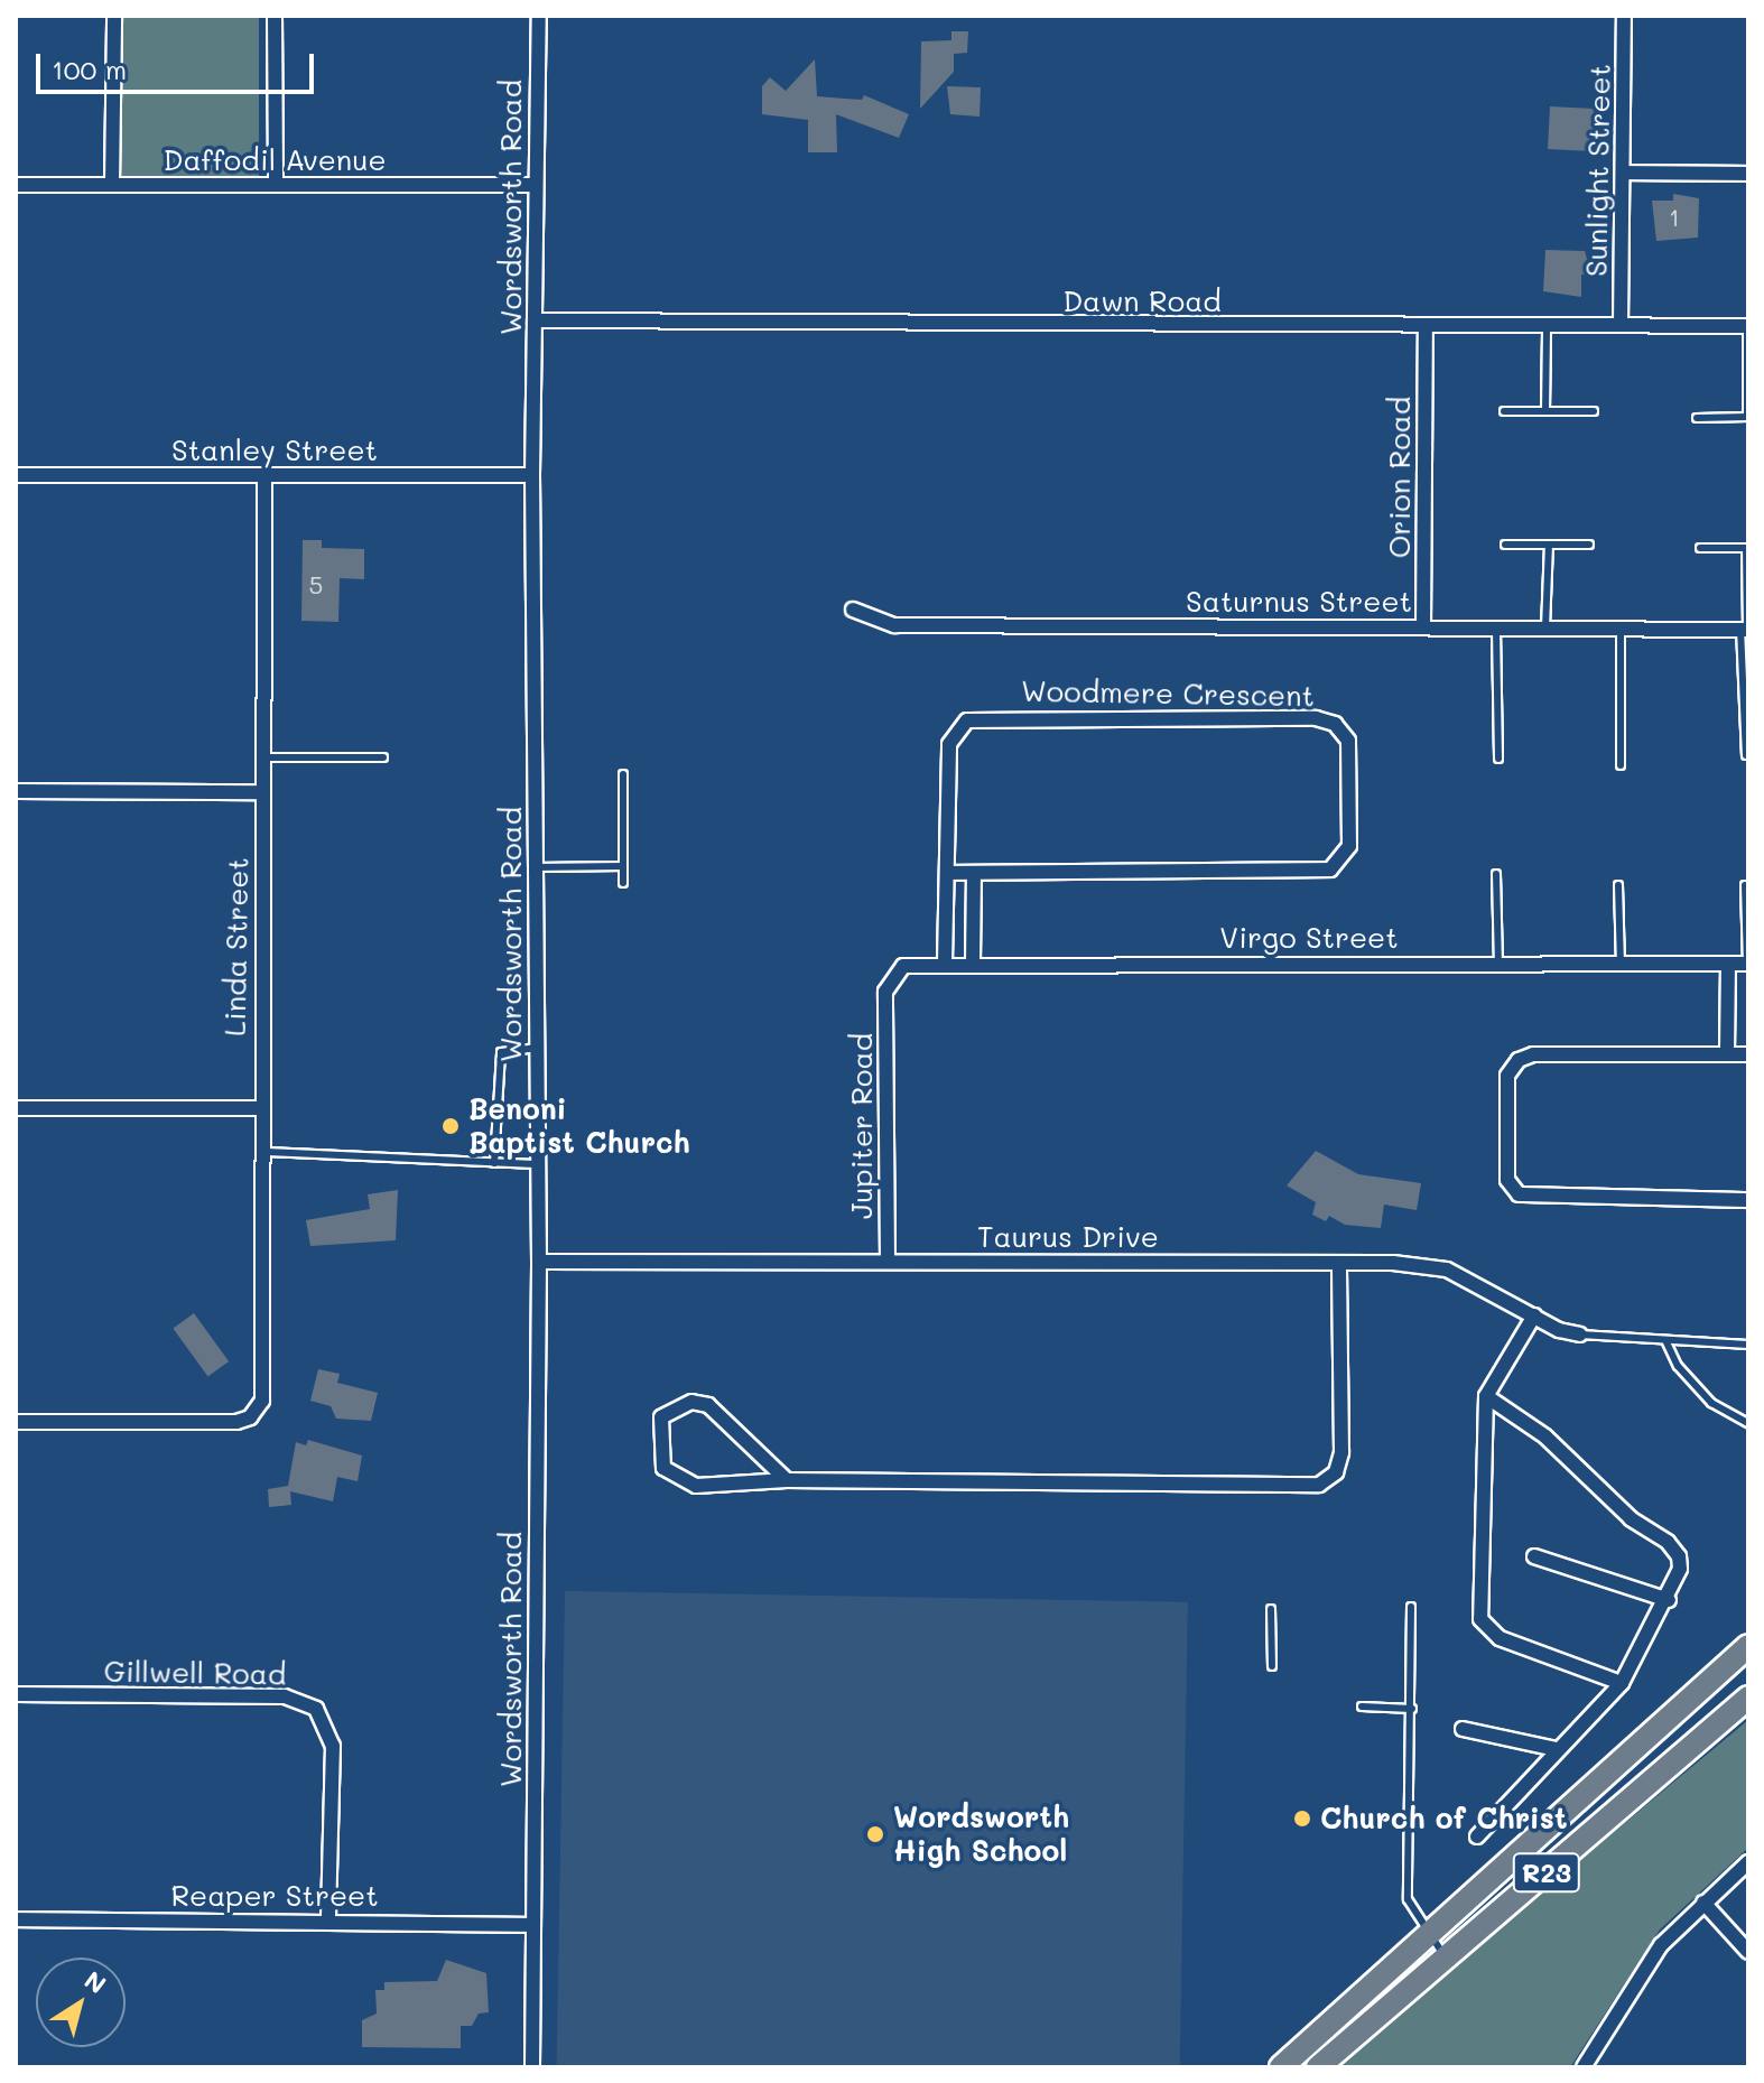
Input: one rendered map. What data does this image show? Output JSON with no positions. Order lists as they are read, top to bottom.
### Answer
{
  "streets": {
    "main road": ["R23"],
    "street": [
      "Daffodil Avenue",
      "Sunlight Street",
      "Wordsworth Road",
      "Dawn Road",
      "Stanley Street",
      "Orion Road",
      "Saturnus Street",
      "Woodmere Crescent",
      "Virgo Street",
      "Linda Street",
      "Jupiter Road",
      "Taurus Drive",
      "Gillwell Road",
      "Reaper Street"
    ]
  },
  "crossings": [
    ["Daffodil Avenue", "Wordsworth Road"],
    ["Sunlight Street", "Dawn Road"],
    ["Wordsworth Road", "Dawn Road"],
    ["Wordsworth Road", "Stanley Street"],
    ["Wordsworth Road", "Taurus Drive"],
    ["Wordsworth Road", "Reaper Street"],
    ["Dawn Road", "Orion Road"],
    ["Stanley Street", "Linda Street"],
    ["Orion Road", "Saturnus Street"],
    ["Woodmere Crescent", "Virgo Street"],
    ["Virgo Street", "Jupiter Road"],
    ["Jupiter Road", "Taurus Drive"],
    ["Gillwell Road", "Reaper Street"]
  ],
  "places": ["Benoni Baptist Church", "Church of Christ", "Wordsworth High School"],
  "house_numbers": ["1", "5"],
  "scale_bar": "100 m",
  "north": "top right"
}
